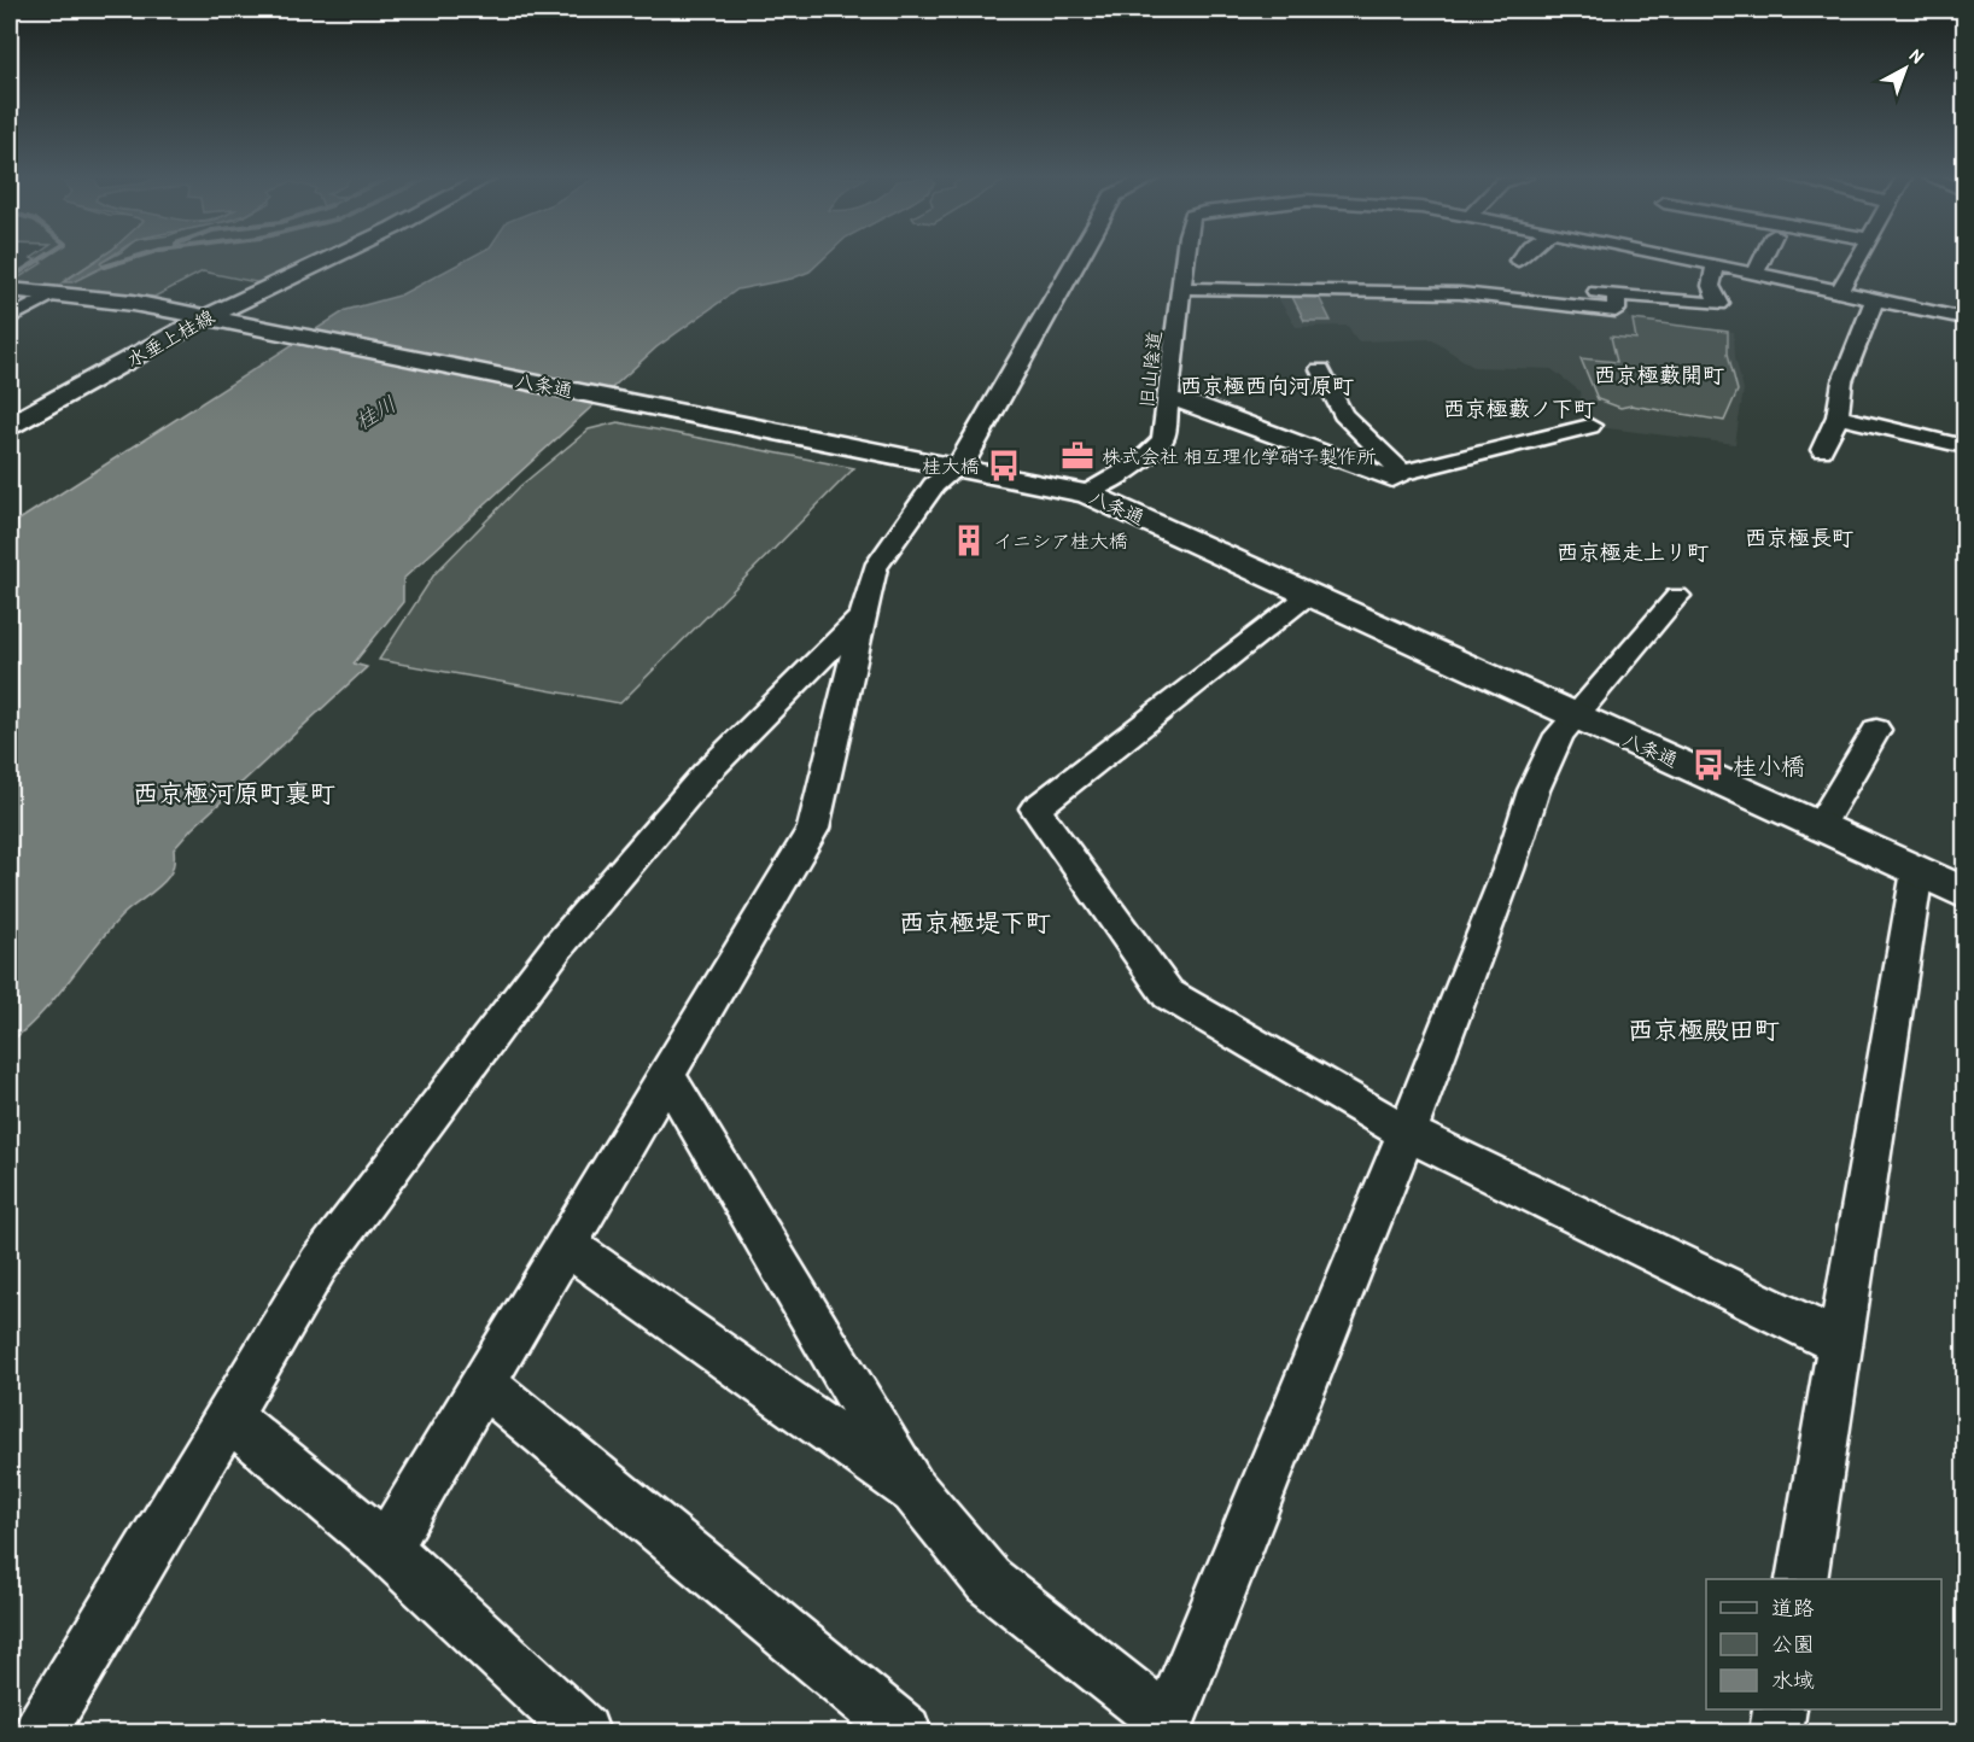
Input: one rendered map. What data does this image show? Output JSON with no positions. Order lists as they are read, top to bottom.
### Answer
{
  "streets": {
    "main road": ["水垂上桂線", "八条通"],
    "street": ["旧山陰道"]
  },
  "crossings": [
    ["水垂上桂線", "八条通"],
    ["旧山陰道", "八条通"]
  ],
  "districts": [
    "西京極藪開町",
    "西京極西向河原町",
    "西京極藪ノ下町",
    "西京極長町",
    "西京極走上リ町",
    "西京極河原町裏町",
    "西京極堤下町",
    "西京極殿田町"
  ],
  "water": ["桂川"],
  "places": {
    "office": ["株式会社 相互理化学硝子製作所"],
    "bus stop": ["桂大橋", "桂小橋"],
    "building": ["イニシア桂大橋"]
  },
  "legend": ["道路", "公園", "水域"],
  "north": "top right"
}
